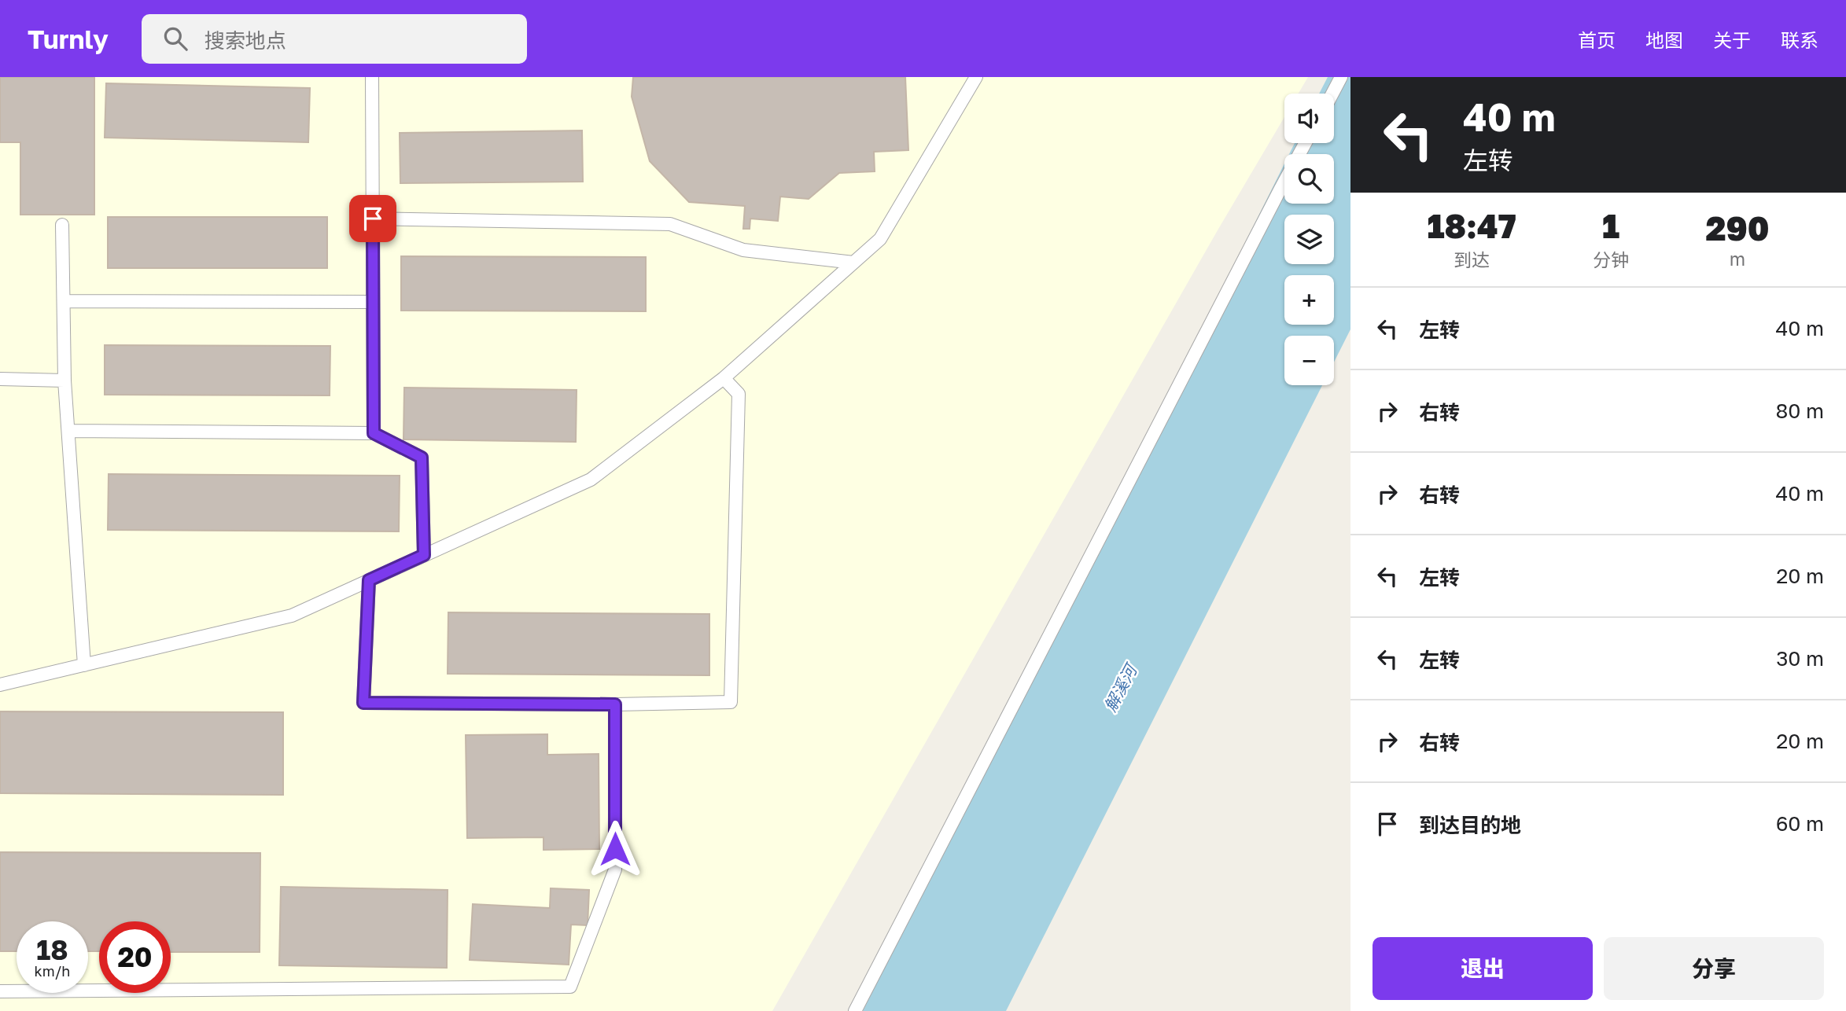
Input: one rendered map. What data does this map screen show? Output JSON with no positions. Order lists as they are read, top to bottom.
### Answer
{
  "water": ["解溪河"],
  "page": {
    "header": "Turnly",
    "search": "搜索地点",
    "nav": [
      "首页",
      "地图",
      "关于",
      "联系"
    ],
    "turn": ["40 m", "左转"],
    "map_buttons": ["+", "−"],
    "eta": [
      "18:47",
      "到达",
      "1",
      "分钟",
      "290",
      "m"
    ],
    "list": [
      {
        "name": "左转",
        "value": "40 m"
      },
      {
        "name": "右转",
        "value": "80 m"
      },
      {
        "name": "右转",
        "value": "40 m"
      },
      {
        "name": "左转",
        "value": "20 m"
      },
      {
        "name": "左转",
        "value": "30 m"
      },
      {
        "name": "右转",
        "value": "20 m"
      },
      {
        "name": "到达目的地",
        "value": "60 m"
      }
    ],
    "speed": "18 km/h",
    "limit": "20",
    "buttons": ["退出", "分享"]
  }
}
